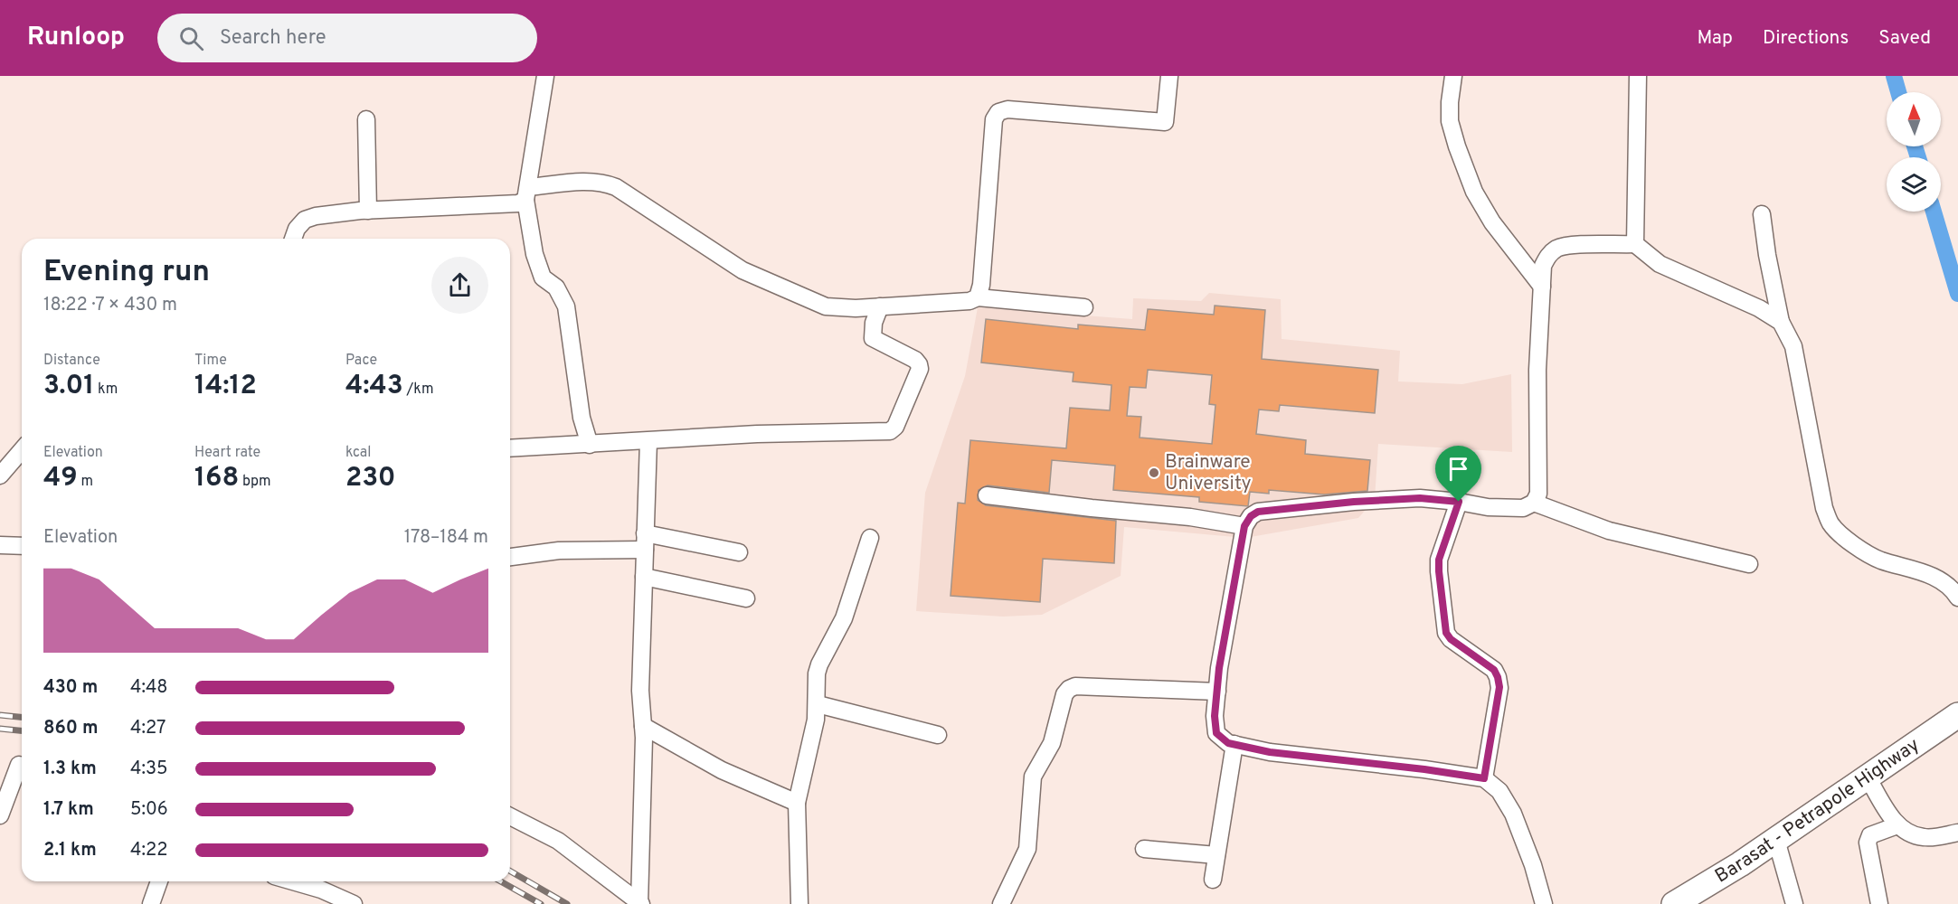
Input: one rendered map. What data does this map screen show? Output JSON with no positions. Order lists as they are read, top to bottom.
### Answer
{
  "streets": {
    "highway": ["Barasat - Petrapole Highway"]
  },
  "places": ["Brainware University"],
  "north": "top",
  "page": {
    "header": "Runloop",
    "search": "Search here",
    "nav": ["Map", "Directions", "Saved"],
    "heading": ["Evening run", "18:22 · 7 × 430 m"],
    "stats": [
      ["Distance", "3.01 km"],
      ["Time", "14:12"],
      ["Pace", "4:43 /km"],
      ["Elevation", "49 m"],
      ["Heart rate", "168 bpm"],
      ["kcal", "230"]
    ],
    "chart": ["Elevation", "178–184 m"],
    "list": [
      {
        "name": "430 m",
        "note": "4:48"
      },
      {
        "name": "860 m",
        "note": "4:27"
      },
      {
        "name": "1.3 km",
        "note": "4:35"
      },
      {
        "name": "1.7 km",
        "note": "5:06"
      },
      {
        "name": "2.1 km",
        "note": "4:22"
      }
    ]
  }
}
